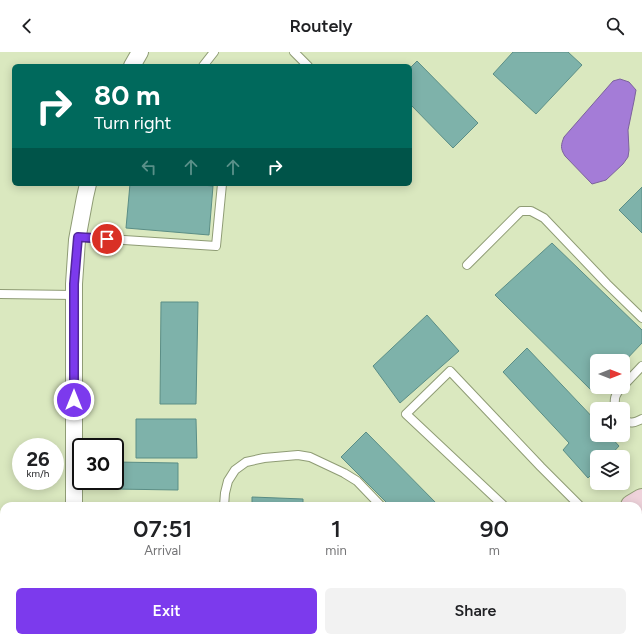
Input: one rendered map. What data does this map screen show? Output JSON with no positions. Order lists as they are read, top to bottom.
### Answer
{
  "north": "right",
  "page": {
    "header": "Routely",
    "turn": ["80 m", "Turn right"],
    "speed": "26 km/h",
    "limit": "30",
    "eta": [
      "07:51",
      "Arrival",
      "1",
      "min",
      "90",
      "m"
    ],
    "buttons": ["Exit", "Share"]
  }
}
